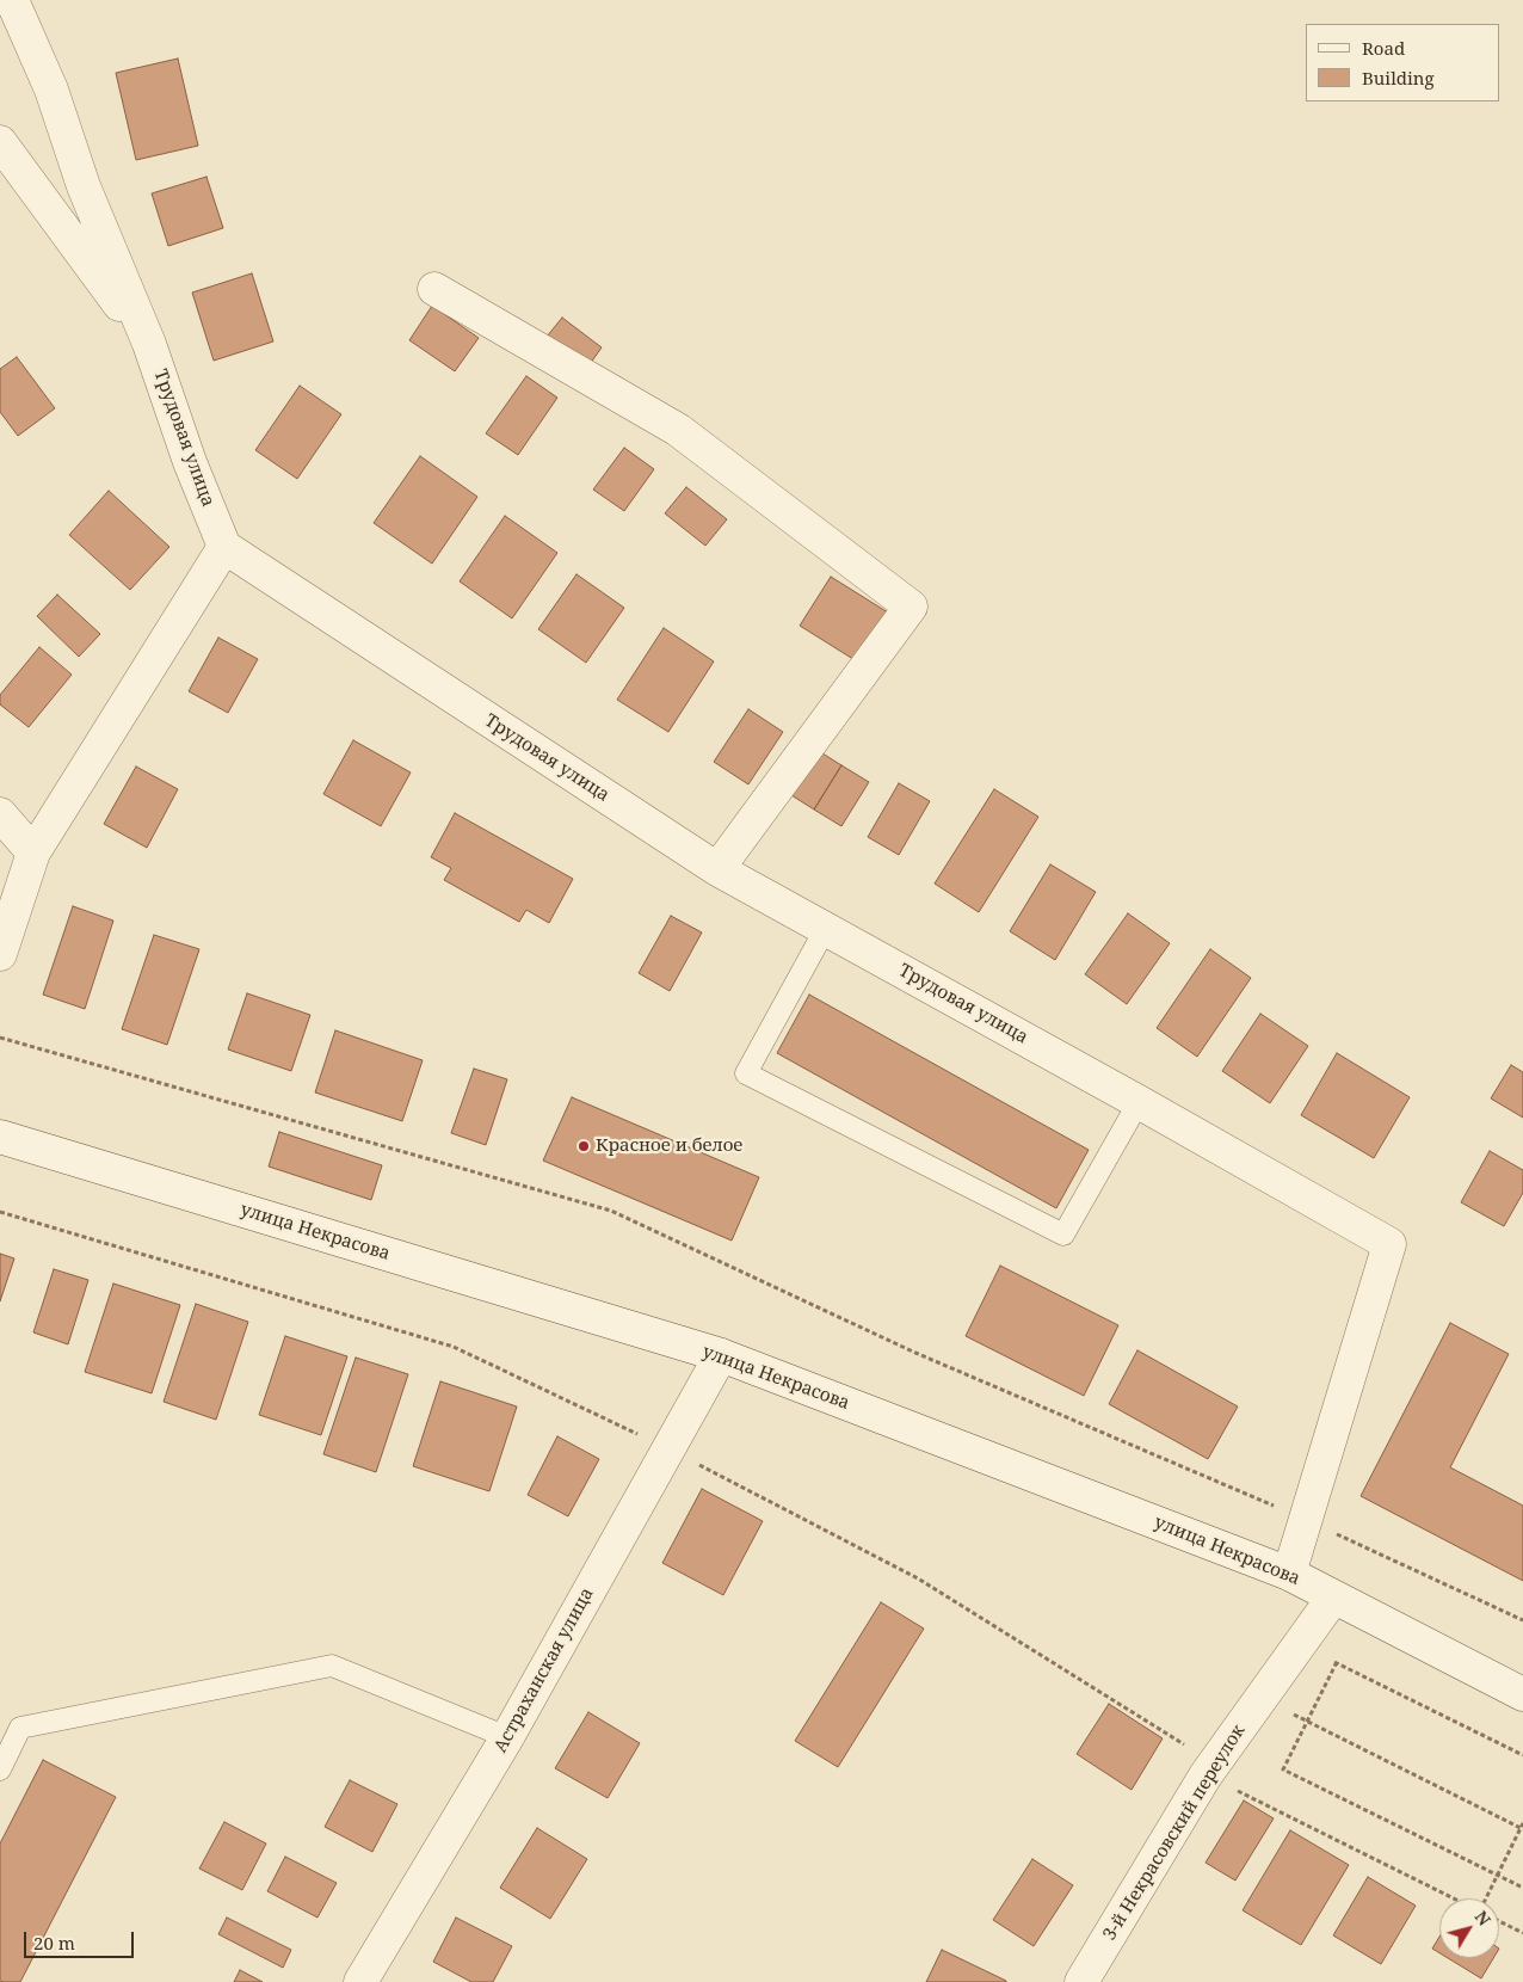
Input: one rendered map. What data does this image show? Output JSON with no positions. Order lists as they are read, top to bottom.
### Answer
{
  "streets": {
    "street": [
      "Трудовая улица",
      "улица Некрасова",
      "Астраханская улица",
      "3-й Некрасовский переулок"
    ]
  },
  "crossings": [
    ["улица Некрасова", "Астраханская улица"],
    ["улица Некрасова", "3-й Некрасовский переулок"]
  ],
  "places": ["Красное и белое"],
  "legend": ["Road", "Building"],
  "scale_bar": "20 m",
  "north": "top right"
}
